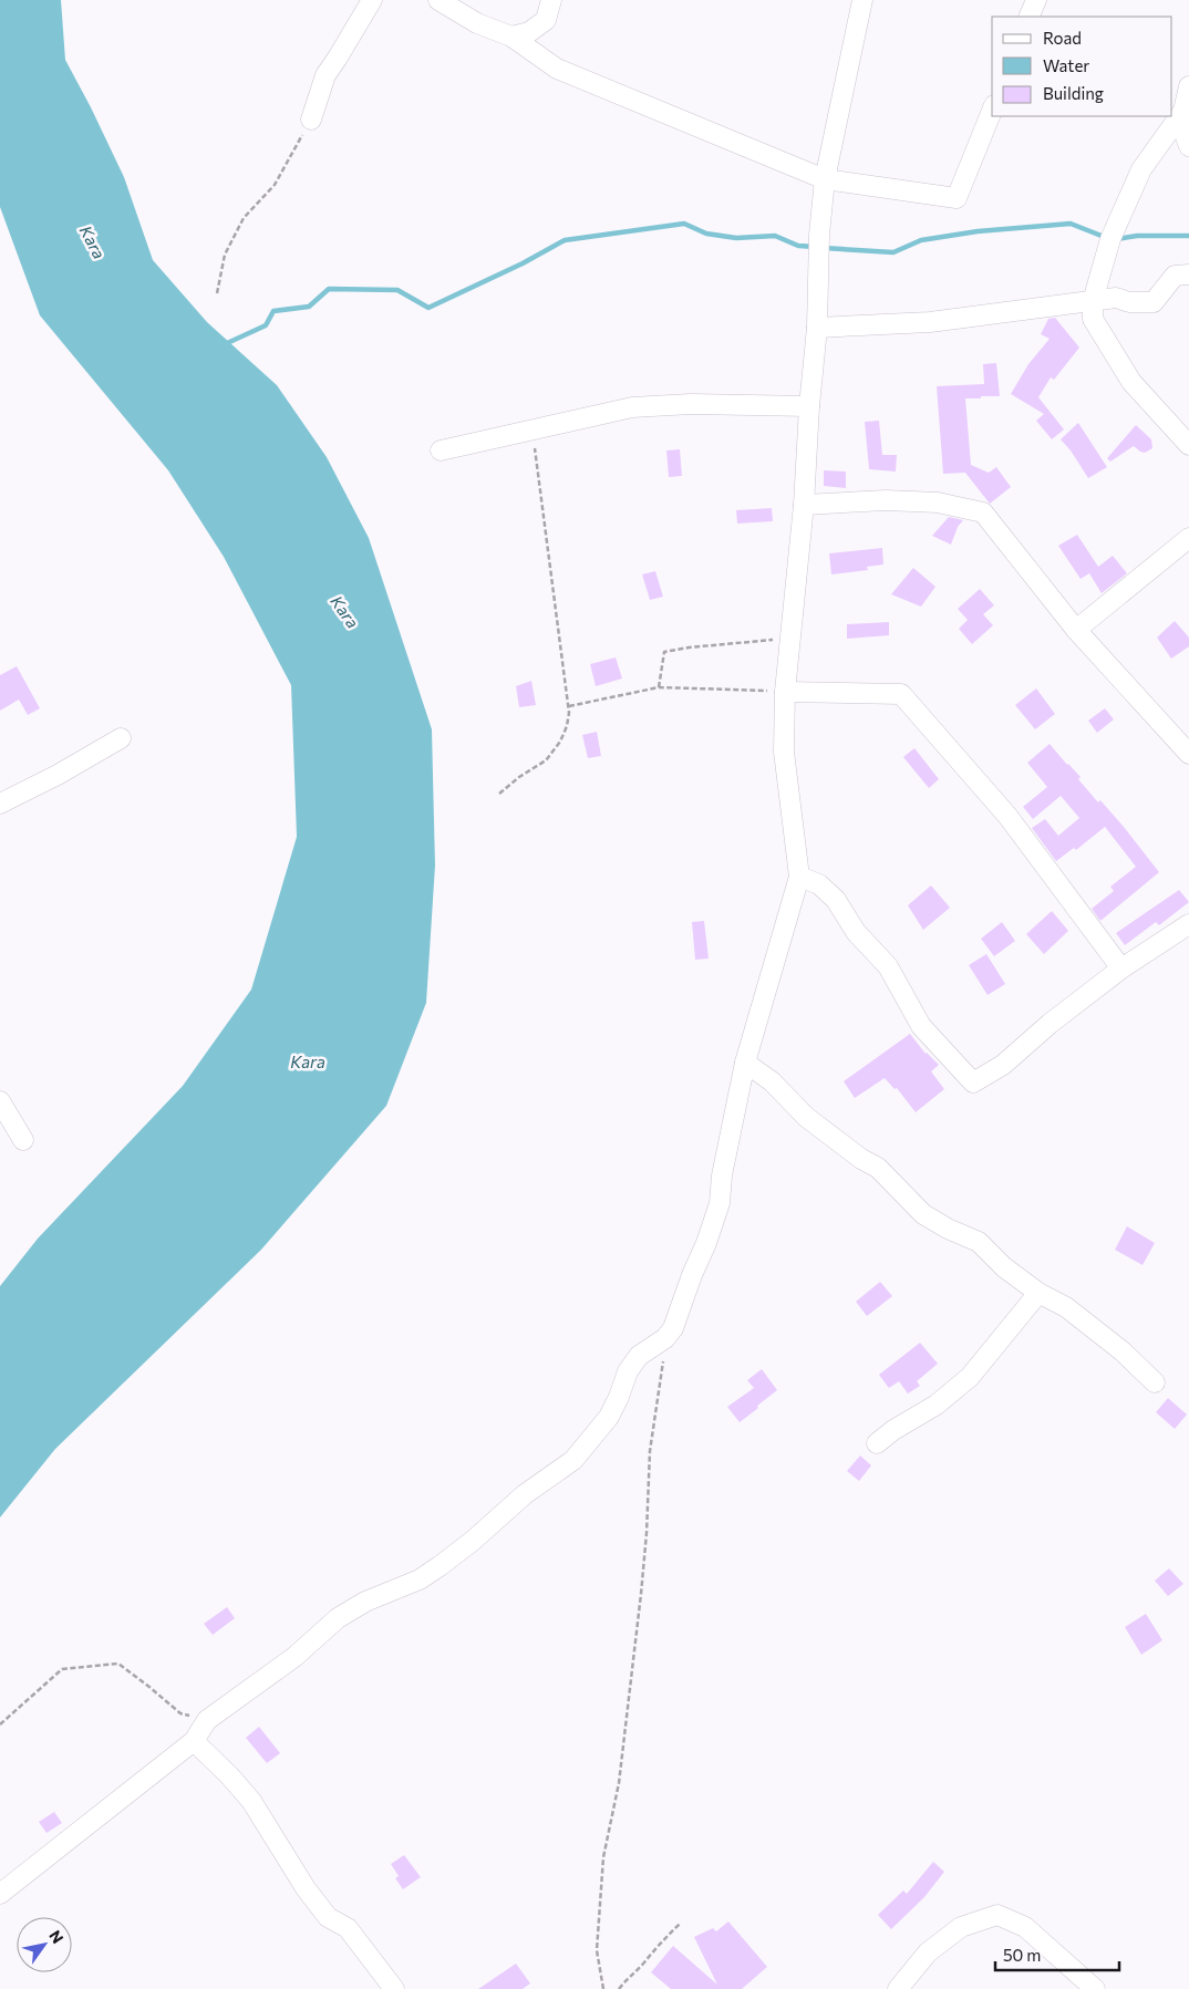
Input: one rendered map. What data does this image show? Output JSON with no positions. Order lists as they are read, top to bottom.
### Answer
{
  "water": ["Kara"],
  "legend": ["Road", "Water", "Building"],
  "scale_bar": "50 m",
  "north": "top right"
}
